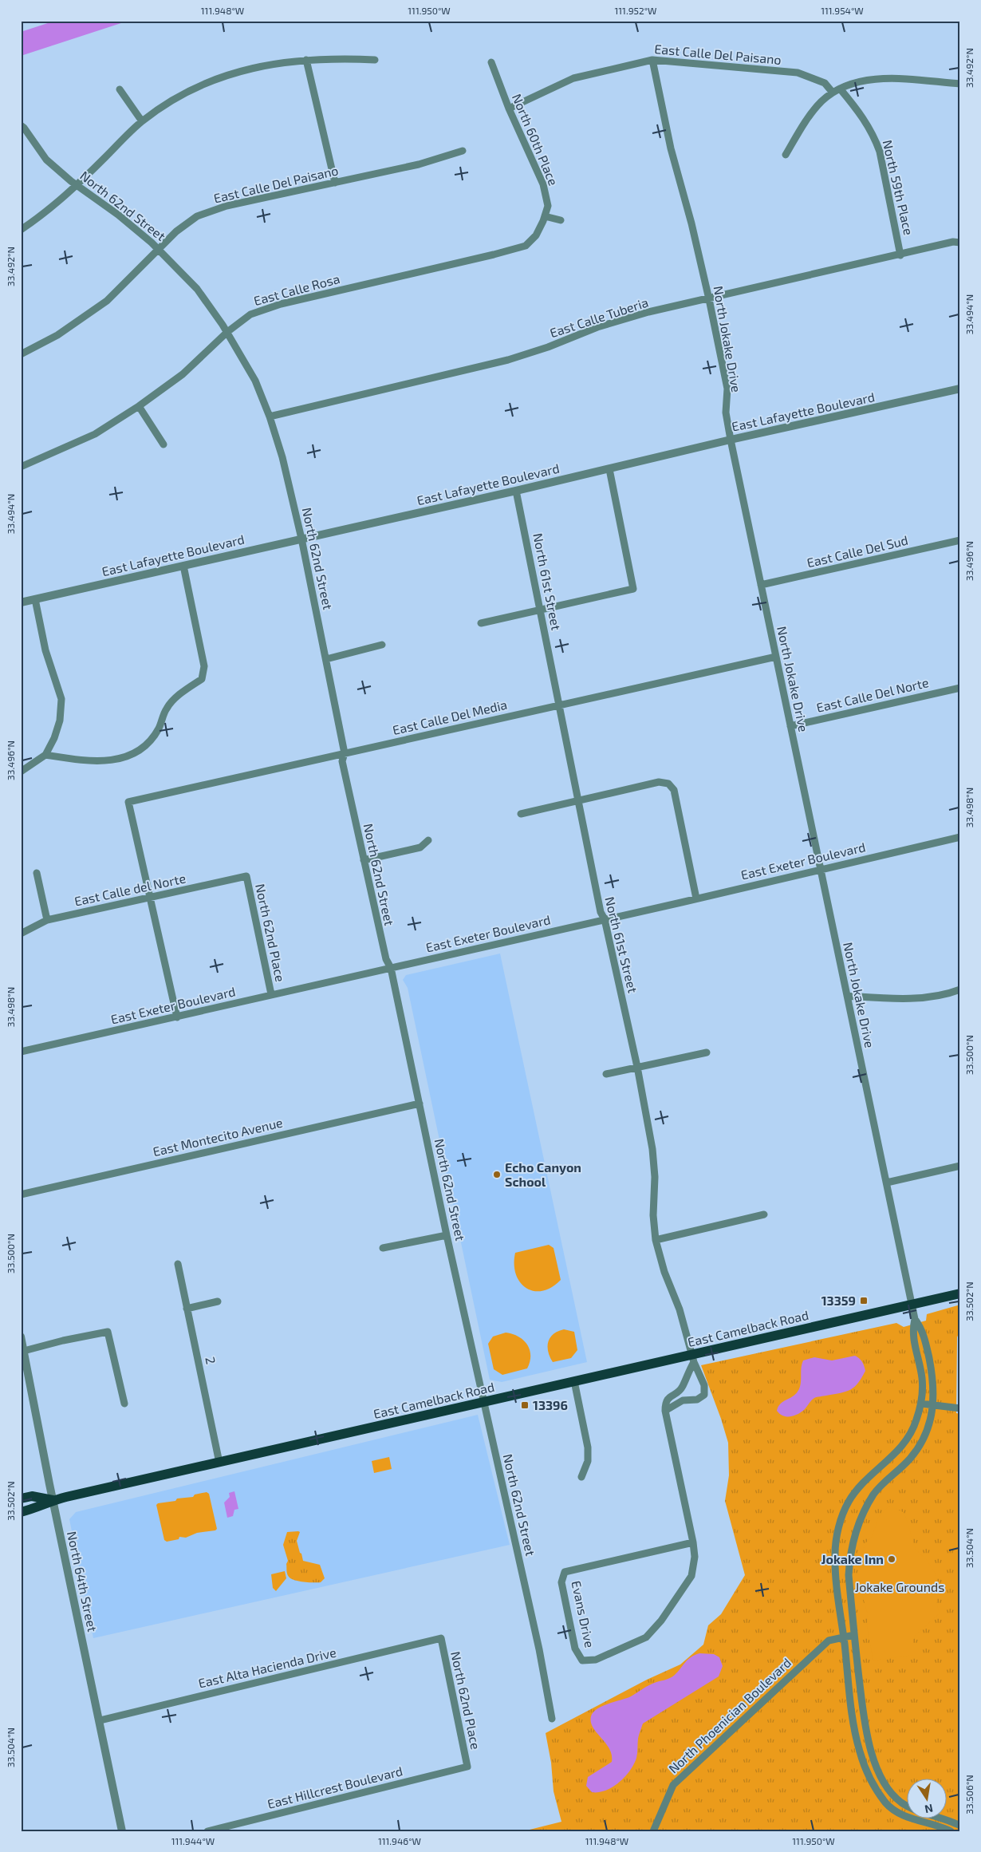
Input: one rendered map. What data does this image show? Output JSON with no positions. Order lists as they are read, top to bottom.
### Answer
{
  "streets": {
    "main road": ["East Camelback Road"],
    "street": [
      "East Calle Del Paisano",
      "North 60th Place",
      "North 59th Place",
      "North 62nd Street",
      "East Calle Rosa",
      "East Calle Tuberia",
      "North Jokake Drive",
      "East Lafayette Boulevard",
      "East Calle Del Sud",
      "North 61st Street",
      "East Calle Del Norte",
      "East Calle Del Media",
      "East Exeter Boulevard",
      "East Calle del Norte",
      "North 62nd Place",
      "East Montecito Avenue",
      "2",
      "North 64th Street",
      "Evans Drive",
      "East Alta Hacienda Drive",
      "North Phoenician Boulevard",
      "East Hillcrest Boulevard"
    ]
  },
  "crossings": [
    ["East Calle Del Paisano", "North 60th Place"],
    ["East Calle Del Paisano", "North 62nd Street"],
    ["East Calle Del Paisano", "North Jokake Drive"],
    ["North 60th Place", "East Calle Rosa"],
    ["North 59th Place", "East Calle Tuberia"],
    ["North 62nd Street", "East Calle Rosa"],
    ["North 62nd Street", "East Calle Tuberia"],
    ["North 62nd Street", "East Lafayette Boulevard"],
    ["North 62nd Street", "East Calle Del Media"],
    ["North 62nd Street", "East Exeter Boulevard"],
    ["North 62nd Street", "East Montecito Avenue"],
    ["North 62nd Street", "East Camelback Road"],
    ["East Calle Tuberia", "North Jokake Drive"],
    ["North Jokake Drive", "East Lafayette Boulevard"],
    ["North Jokake Drive", "East Calle Del Sud"],
    ["North Jokake Drive", "East Calle Del Norte"],
    ["North Jokake Drive", "East Calle Del Media"],
    ["North Jokake Drive", "East Exeter Boulevard"],
    ["North Jokake Drive", "East Camelback Road"],
    ["East Lafayette Boulevard", "North 61st Street"],
    ["North 61st Street", "East Calle Del Media"],
    ["North 61st Street", "East Exeter Boulevard"],
    ["North 61st Street", "East Camelback Road"],
    ["East Calle Del Media", "East Calle del Norte"],
    ["East Exeter Boulevard", "North 62nd Place"],
    ["East Calle del Norte", "North 62nd Place"],
    ["North 62nd Place", "East Alta Hacienda Drive"],
    ["North 62nd Place", "East Hillcrest Boulevard"],
    ["East Camelback Road", "2"],
    ["East Camelback Road", "North 64th Street"],
    ["North 64th Street", "East Alta Hacienda Drive"]
  ],
  "parks": ["Jokake Grounds"],
  "places": {
    "other": ["Echo Canyon School", "Jokake Inn"],
    "transit": ["13359", "13396"]
  },
  "north": "bottom",
  "coordinates": [
    "111.948°W",
    "111.950°W",
    "111.952°W",
    "111.954°W",
    "33.492°N",
    "33.494°N",
    "33.496°N",
    "33.498°N",
    "33.500°N",
    "33.502°N",
    "33.504°N",
    "33.506°N",
    "111.944°W",
    "111.946°W"
  ]
}
